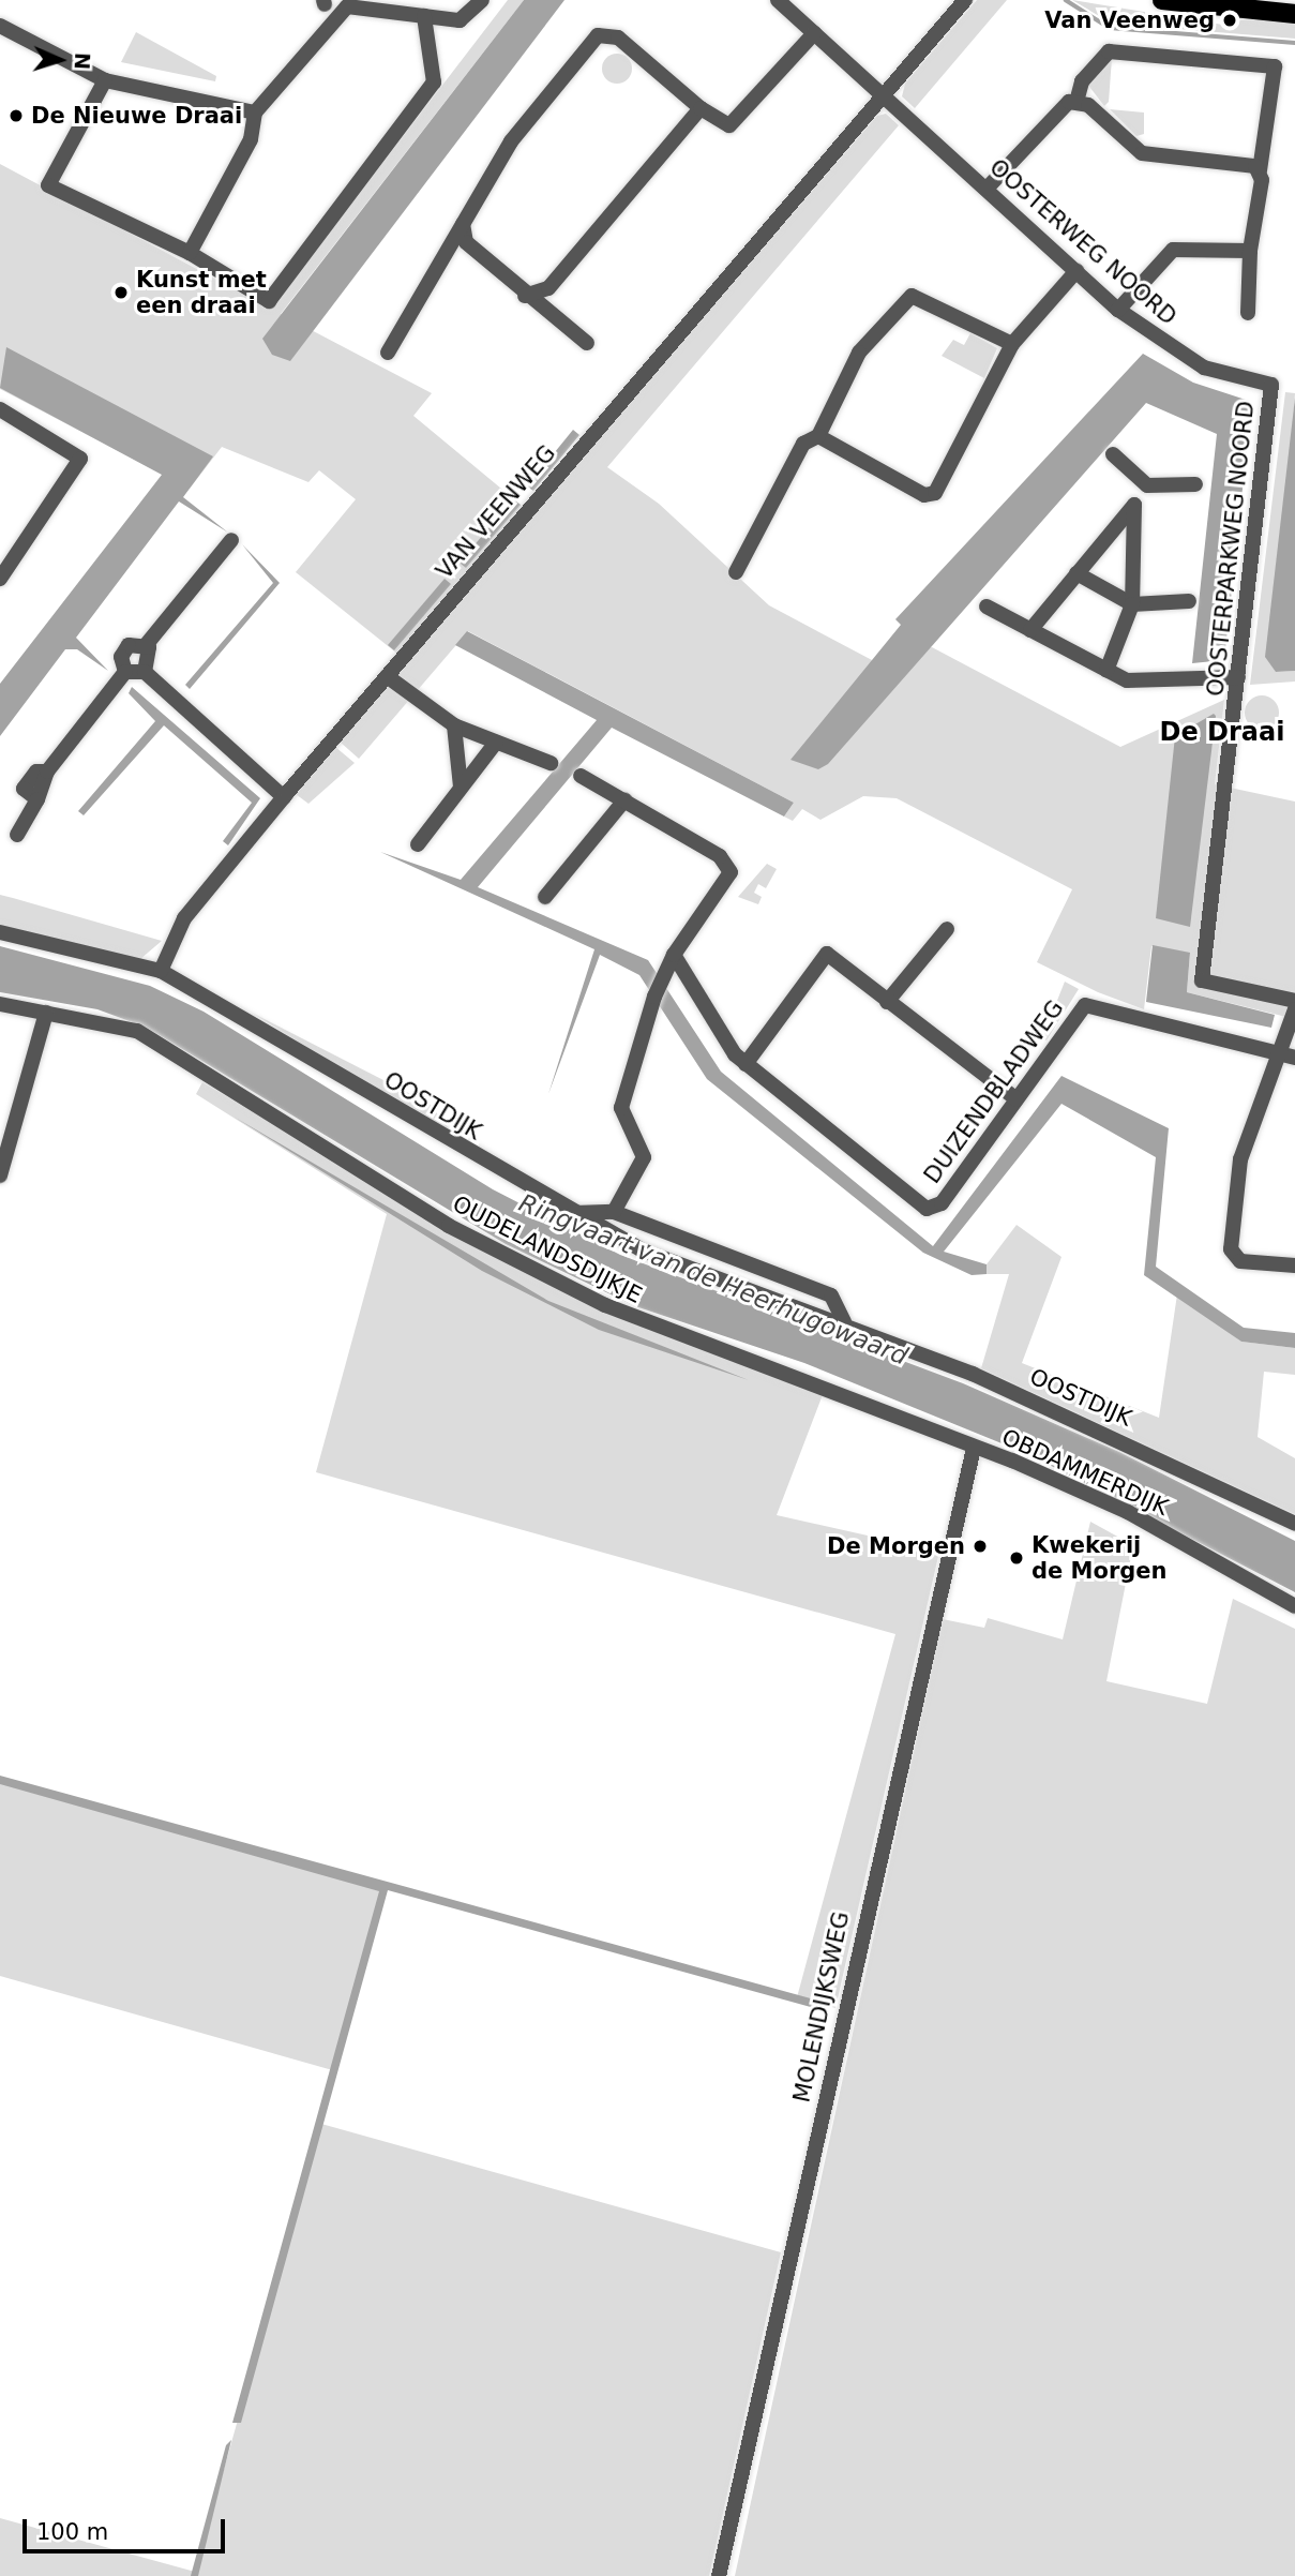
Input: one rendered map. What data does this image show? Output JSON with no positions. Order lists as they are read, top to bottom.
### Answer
{
  "streets": {
    "street": [
      "OOSTERWEG NOORD",
      "VAN VEENWEG",
      "OOSTERPARKWEG NOORD",
      "DUIZENDBLADWEG",
      "OOSTDIJK",
      "OUDELANDSDIJKJE",
      "OBDAMMERDIJK",
      "MOLENDIJKSWEG"
    ]
  },
  "crossings": [
    ["OOSTERWEG NOORD", "VAN VEENWEG"],
    ["OOSTERWEG NOORD", "OOSTERPARKWEG NOORD"],
    ["VAN VEENWEG", "OOSTDIJK"],
    ["OUDELANDSDIJKJE", "OBDAMMERDIJK"],
    ["OUDELANDSDIJKJE", "MOLENDIJKSWEG"],
    ["OBDAMMERDIJK", "MOLENDIJKSWEG"]
  ],
  "districts": ["De Draai"],
  "water": ["Ringvaart van de Heerhugowaard"],
  "places": [
    "Van Veenweg",
    "De Nieuwe Draai",
    "Kunst met een draai",
    "De Morgen",
    "Kwekerij de Morgen"
  ],
  "scale_bar": "100 m",
  "north": "right"
}
